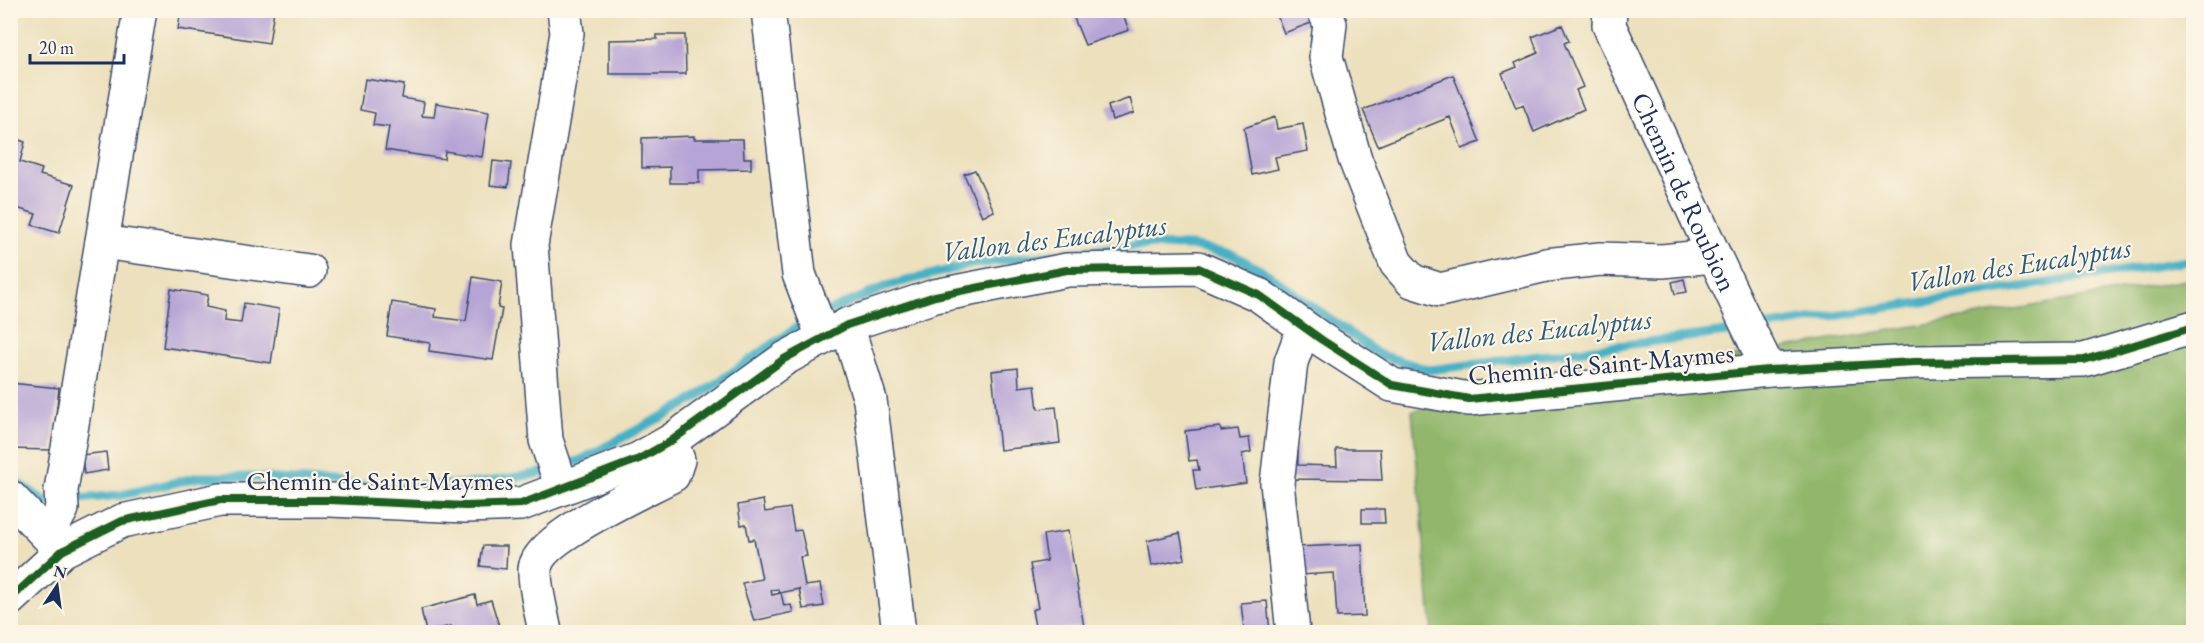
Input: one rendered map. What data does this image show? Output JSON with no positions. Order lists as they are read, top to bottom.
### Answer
{
  "streets": {
    "street": ["Chemin de Roubion", "Chemin de Saint-Maymes"]
  },
  "crossings": [
    ["Chemin de Roubion", "Chemin de Saint-Maymes"]
  ],
  "water": ["Vallon des Eucalyptus"],
  "scale_bar": "20 m",
  "north": "top"
}
